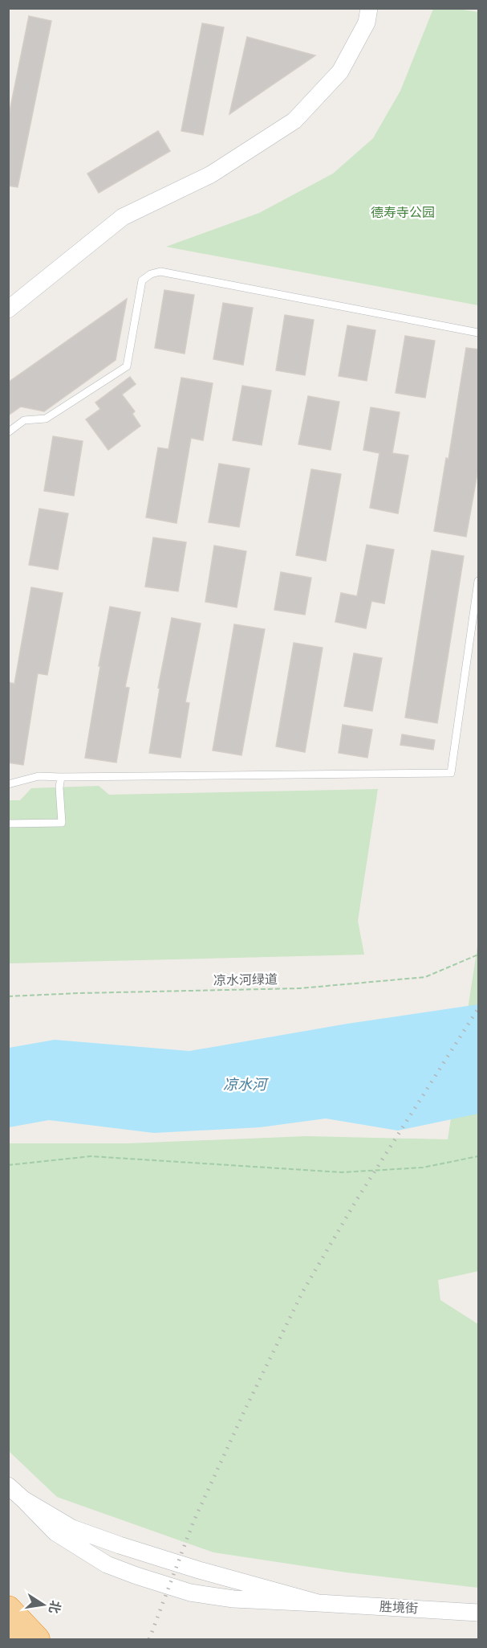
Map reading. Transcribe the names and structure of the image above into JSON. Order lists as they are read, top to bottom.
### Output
{
  "streets": {
    "street": ["胜境街"],
    "path": ["凉水河绿道"]
  },
  "water": ["凉水河"],
  "parks": ["德寿寺公园"],
  "north": "right"
}
